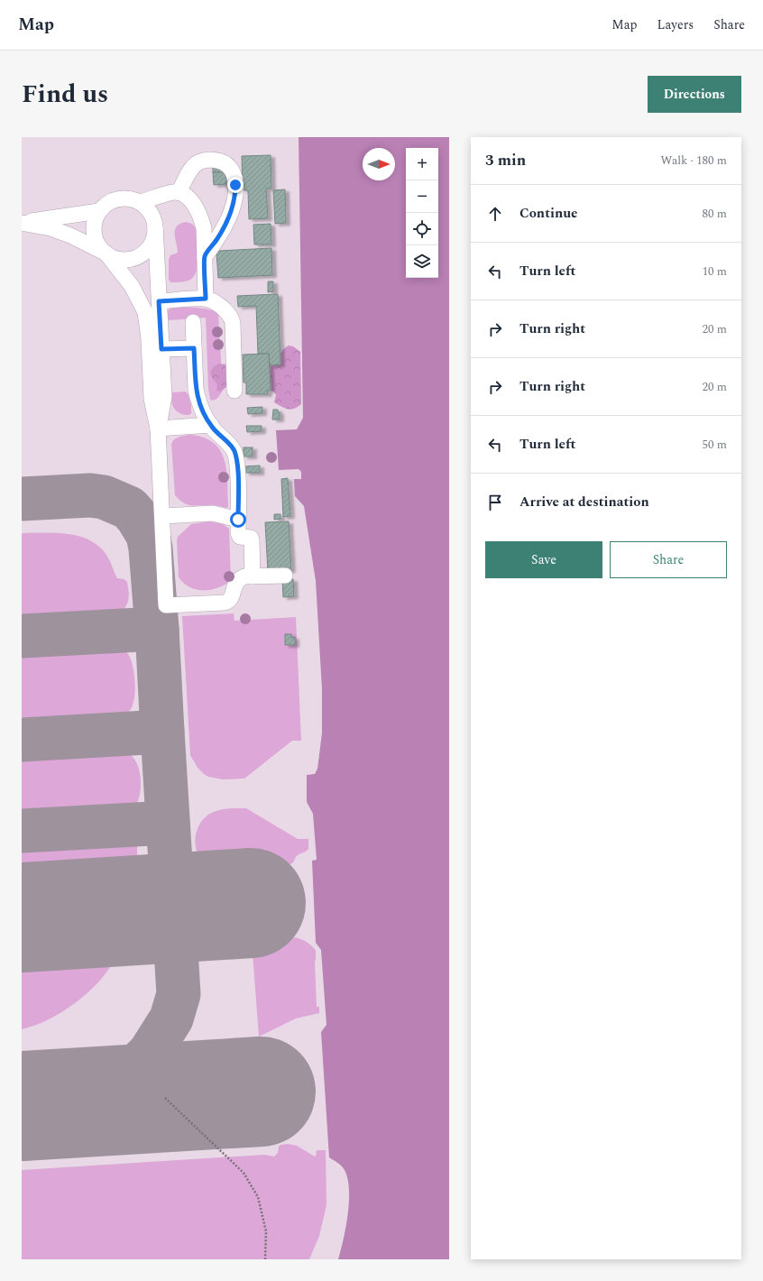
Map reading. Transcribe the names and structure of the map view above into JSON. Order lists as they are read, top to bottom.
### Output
{
  "north": "right",
  "page": {
    "header": "Map",
    "nav": ["Map", "Layers", "Share"],
    "title": "Find us",
    "buttons": [
      "Directions",
      ["Save", "Share"]
    ],
    "heading": ["3 min", "Walk · 180 m"],
    "map_buttons": ["+", "−"],
    "list": [
      ["Continue", "80 m"],
      ["Turn left", "10 m"],
      ["Turn right", "20 m"],
      ["Turn right", "20 m"],
      ["Turn left", "50 m"],
      "Arrive at destination"
    ]
  }
}
